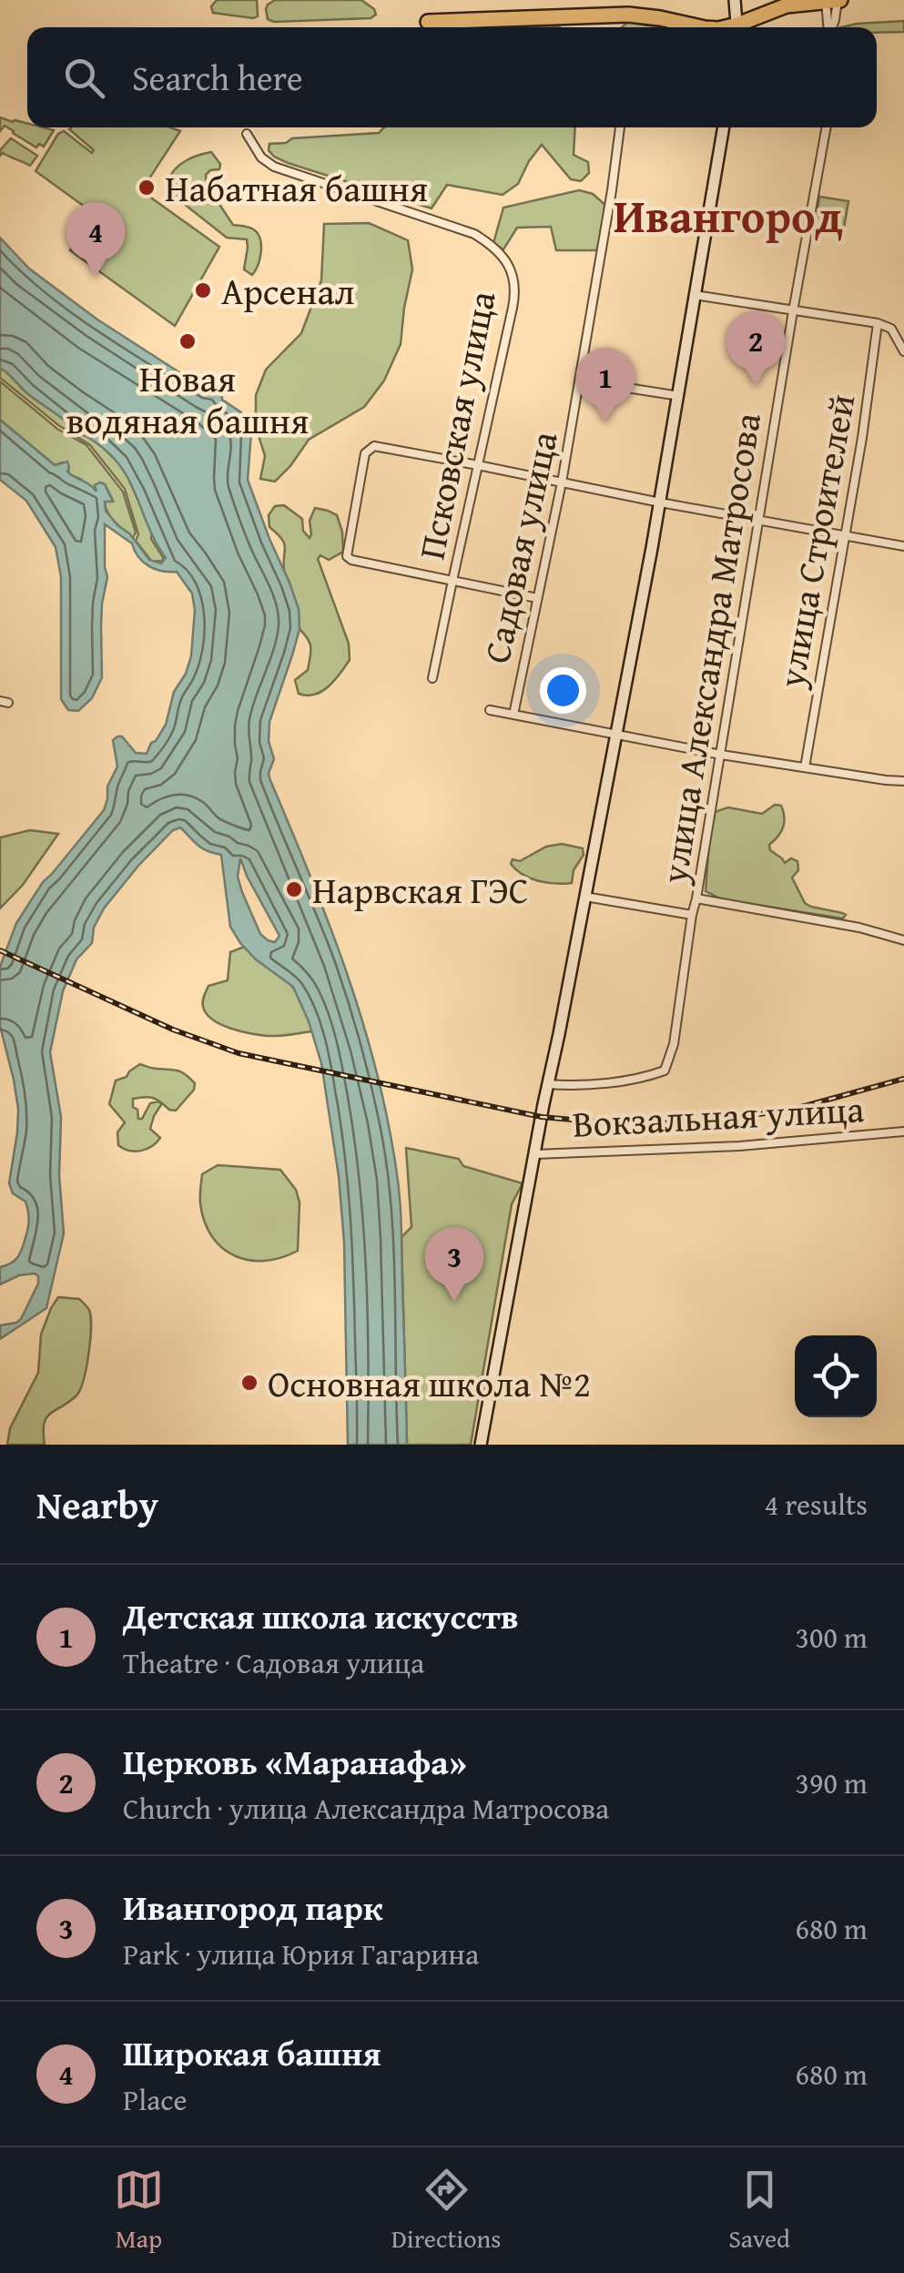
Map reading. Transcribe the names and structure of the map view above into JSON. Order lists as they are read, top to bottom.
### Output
{
  "streets": {
    "street": [
      "Псковская улица",
      "улица Строителей",
      "Садовая улица",
      "улица Александра Матросова",
      "Вокзальная улица"
    ]
  },
  "districts": ["Ивангород"],
  "places": [
    "Набатная башня",
    "Арсенал",
    "Новая водяная башня",
    "Нарвская ГЭС",
    "Основная школа №2"
  ],
  "page": {
    "search": "Search here",
    "pins": [
      "4",
      "2",
      "1",
      "3"
    ],
    "heading": ["Nearby", "4 results"],
    "list": [
      {
        "mark": "1",
        "name": "Детская школа искусств",
        "note": "Theatre · Садовая улица",
        "value": "300 m"
      },
      {
        "mark": "2",
        "name": "Церковь «Маранафа»",
        "note": "Church · улица Александра Матросова",
        "value": "390 m"
      },
      {
        "mark": "3",
        "name": "Ивангород парк",
        "note": "Park · улица Юрия Гагарина",
        "value": "680 m"
      },
      {
        "mark": "4",
        "name": "Широкая башня",
        "note": "Place",
        "value": "680 m"
      }
    ],
    "nav": ["Map", "Directions", "Saved"]
  }
}
